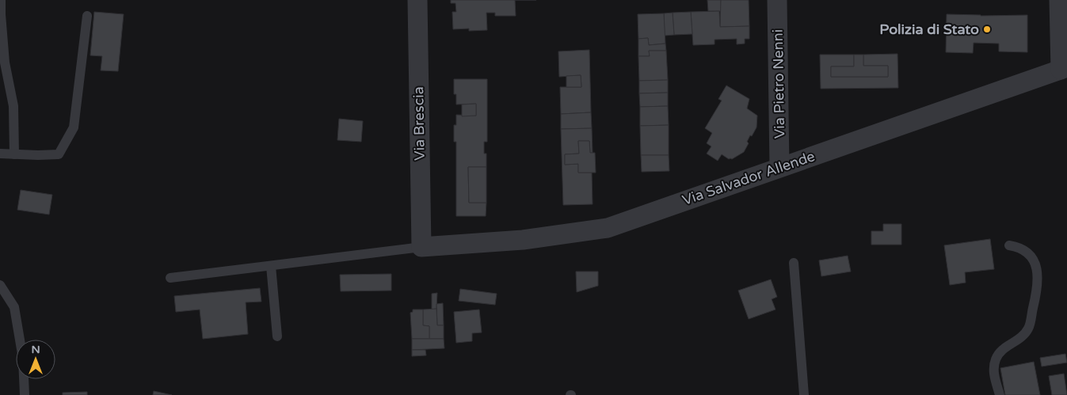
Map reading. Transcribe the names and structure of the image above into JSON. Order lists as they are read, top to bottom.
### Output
{
  "streets": {
    "street": ["Via Pietro Nenni", "Via Brescia", "Via Salvador Allende"]
  },
  "crossings": [
    ["Via Pietro Nenni", "Via Salvador Allende"],
    ["Via Brescia", "Via Salvador Allende"]
  ],
  "places": ["Polizia di Stato"],
  "north": "top"
}
